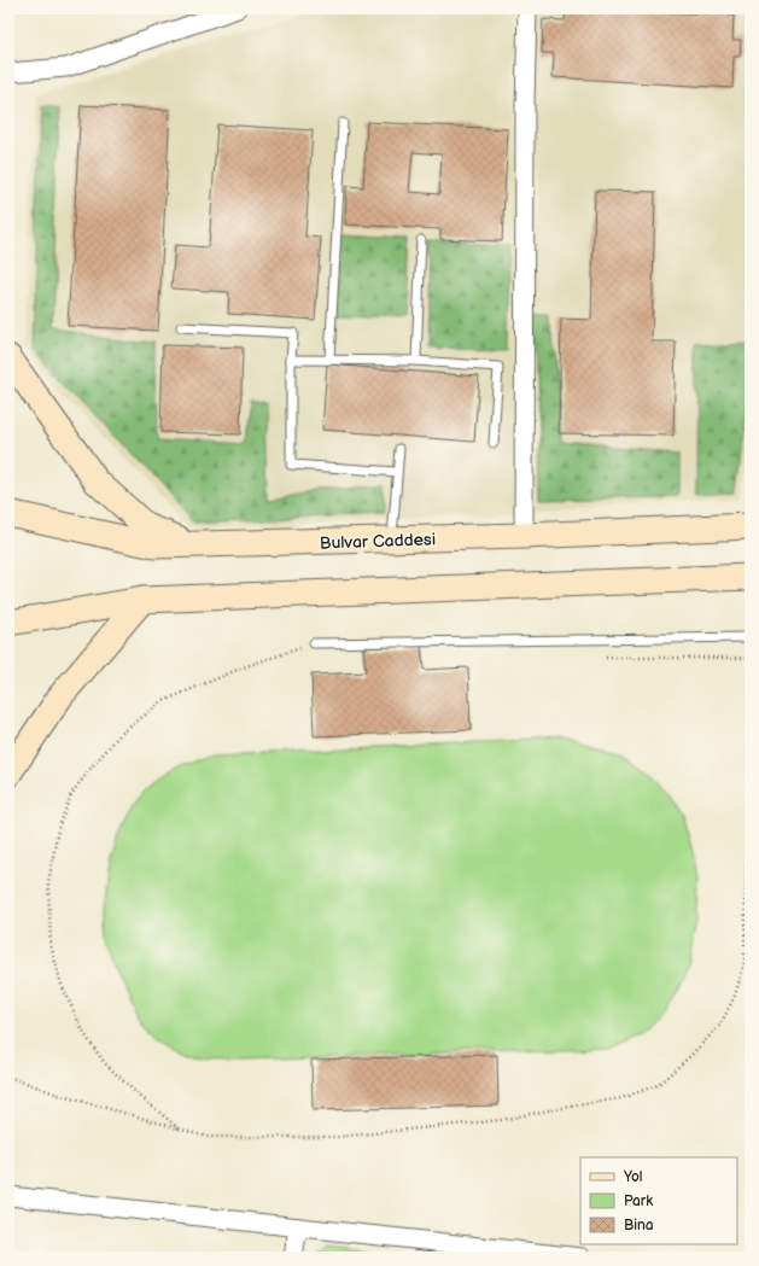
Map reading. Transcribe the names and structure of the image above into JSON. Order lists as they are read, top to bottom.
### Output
{
  "streets": {
    "main road": ["Bulvar Caddesi"]
  },
  "legend": ["Yol", "Park", "Bina"]
}
